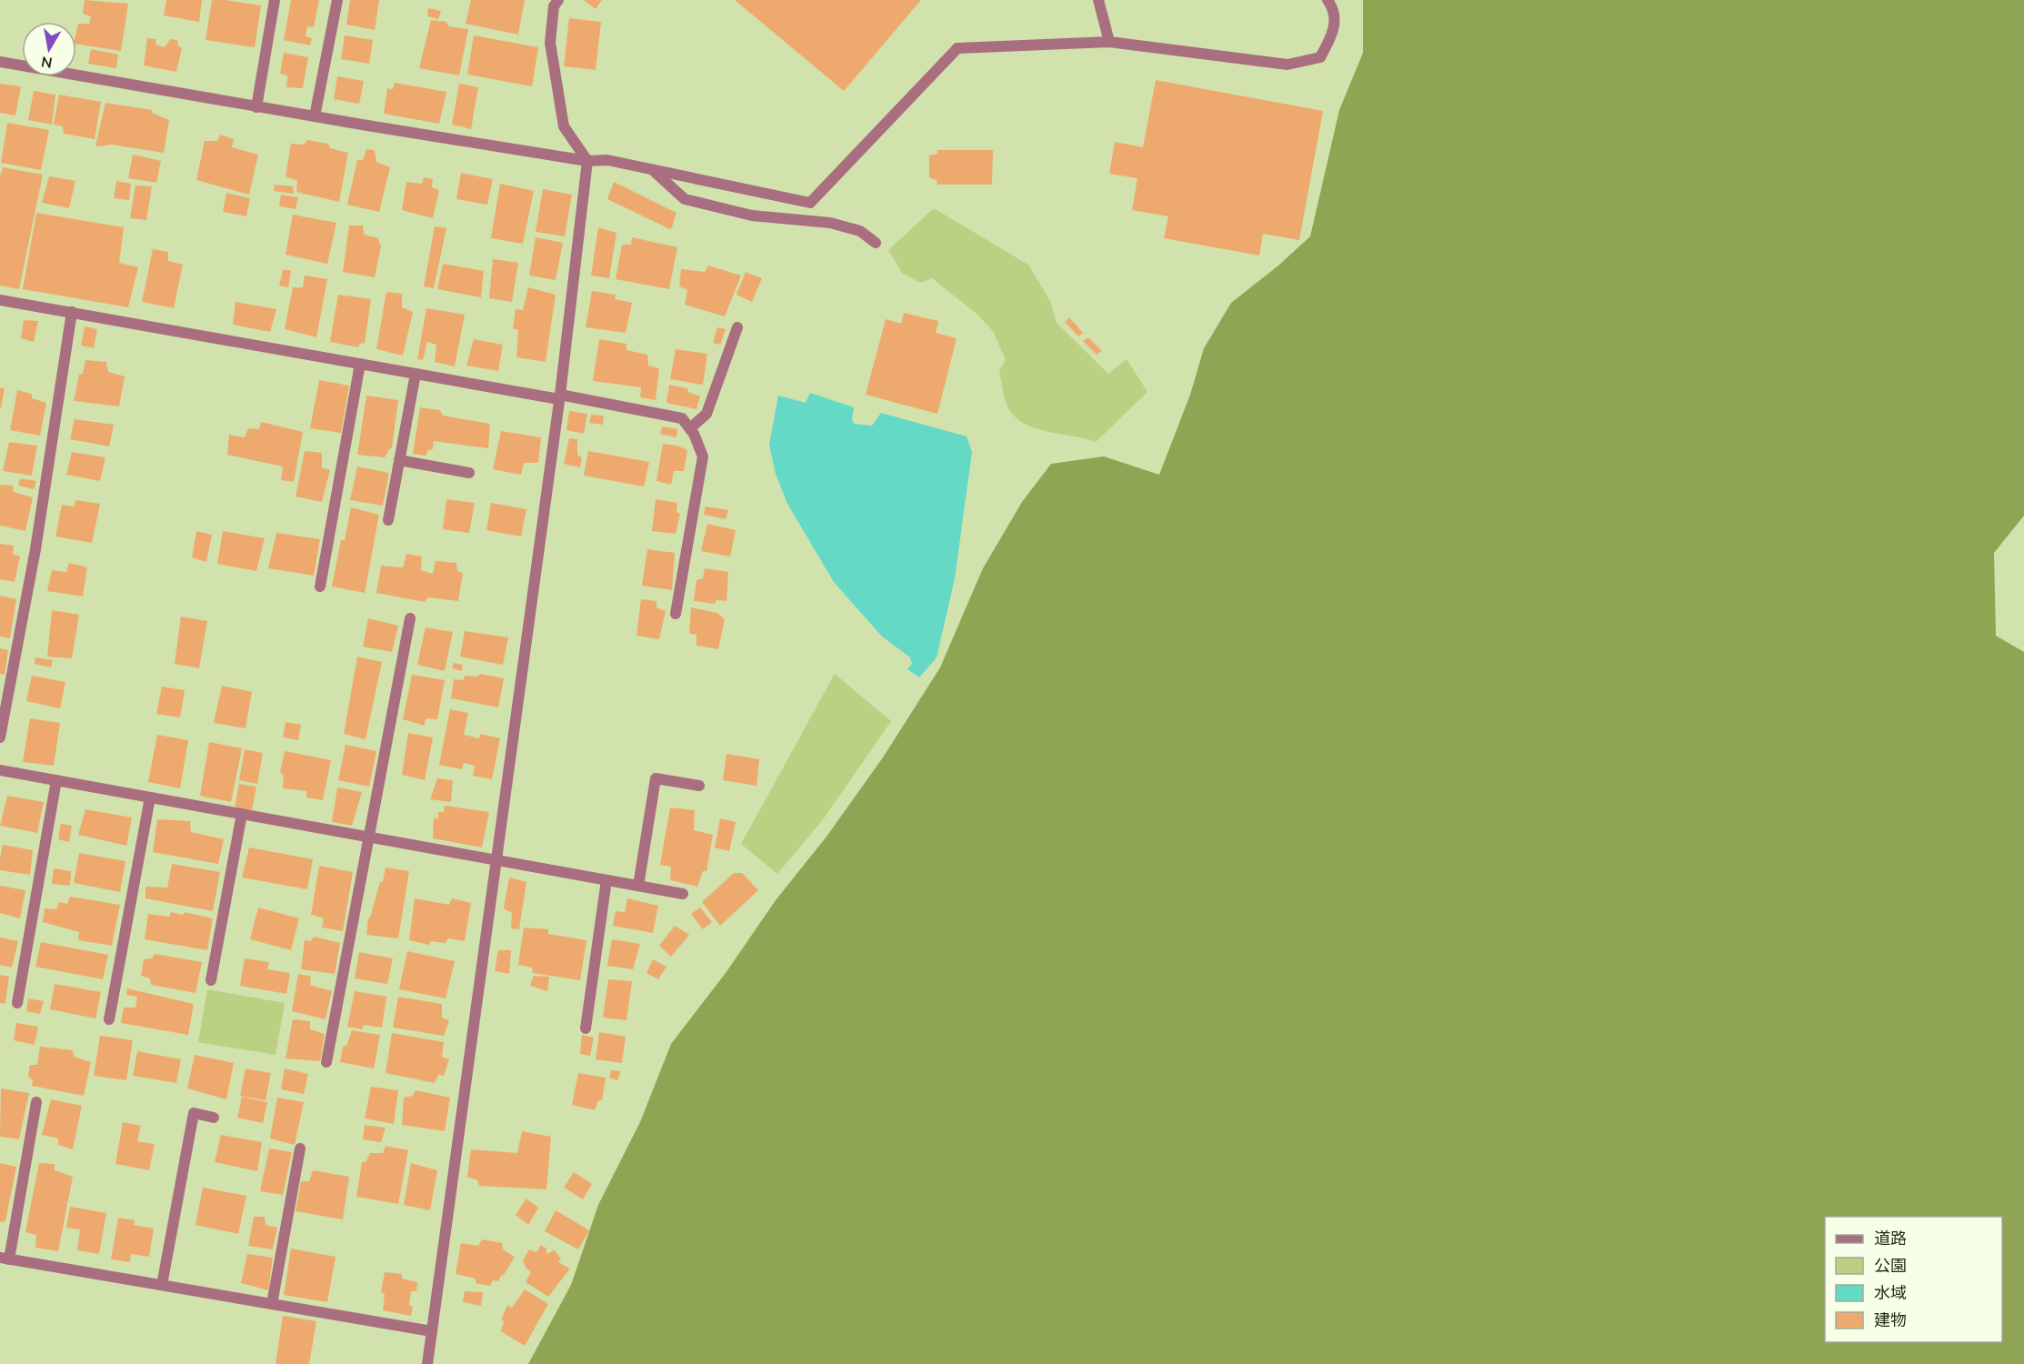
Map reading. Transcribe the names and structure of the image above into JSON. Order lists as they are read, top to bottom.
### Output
{
  "legend": [
    "道路",
    "公園",
    "水域",
    "建物"
  ],
  "north": "bottom"
}
